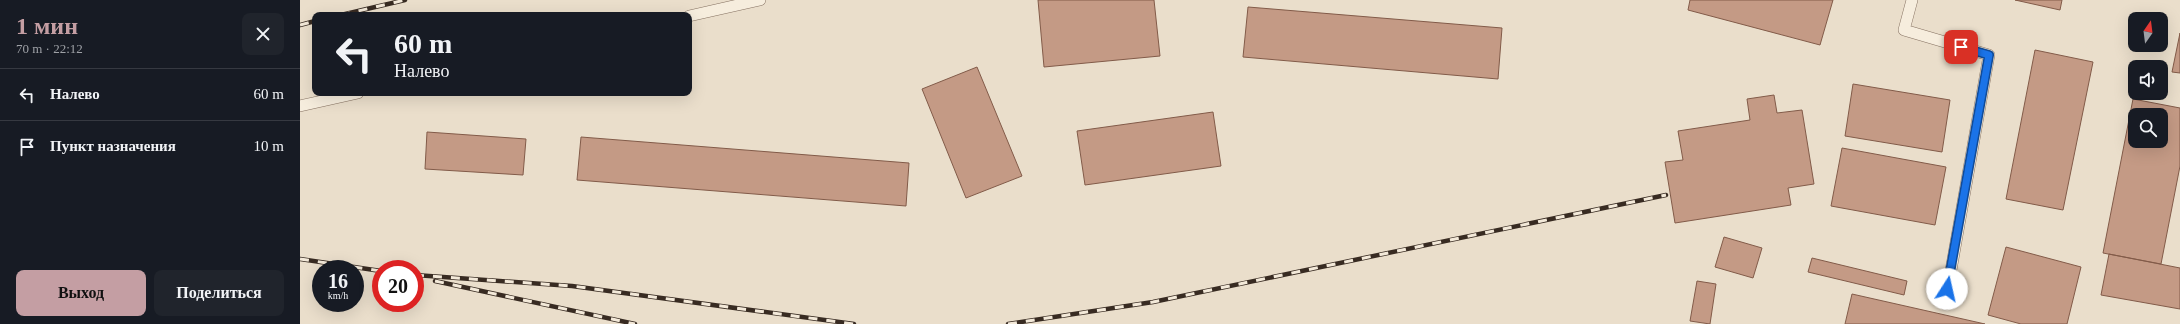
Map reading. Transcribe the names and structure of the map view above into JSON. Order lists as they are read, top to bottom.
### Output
{
  "north": "top",
  "page": {
    "heading": ["1 мин", "70 m · 22:12"],
    "turn": ["60 m", "Налево"],
    "list": [
      {
        "name": "Налево",
        "value": "60 m"
      },
      {
        "name": "Пункт назначения",
        "value": "10 m"
      }
    ],
    "speed": "16 km/h",
    "limit": "20",
    "buttons": ["Выход", "Поделиться"]
  }
}
